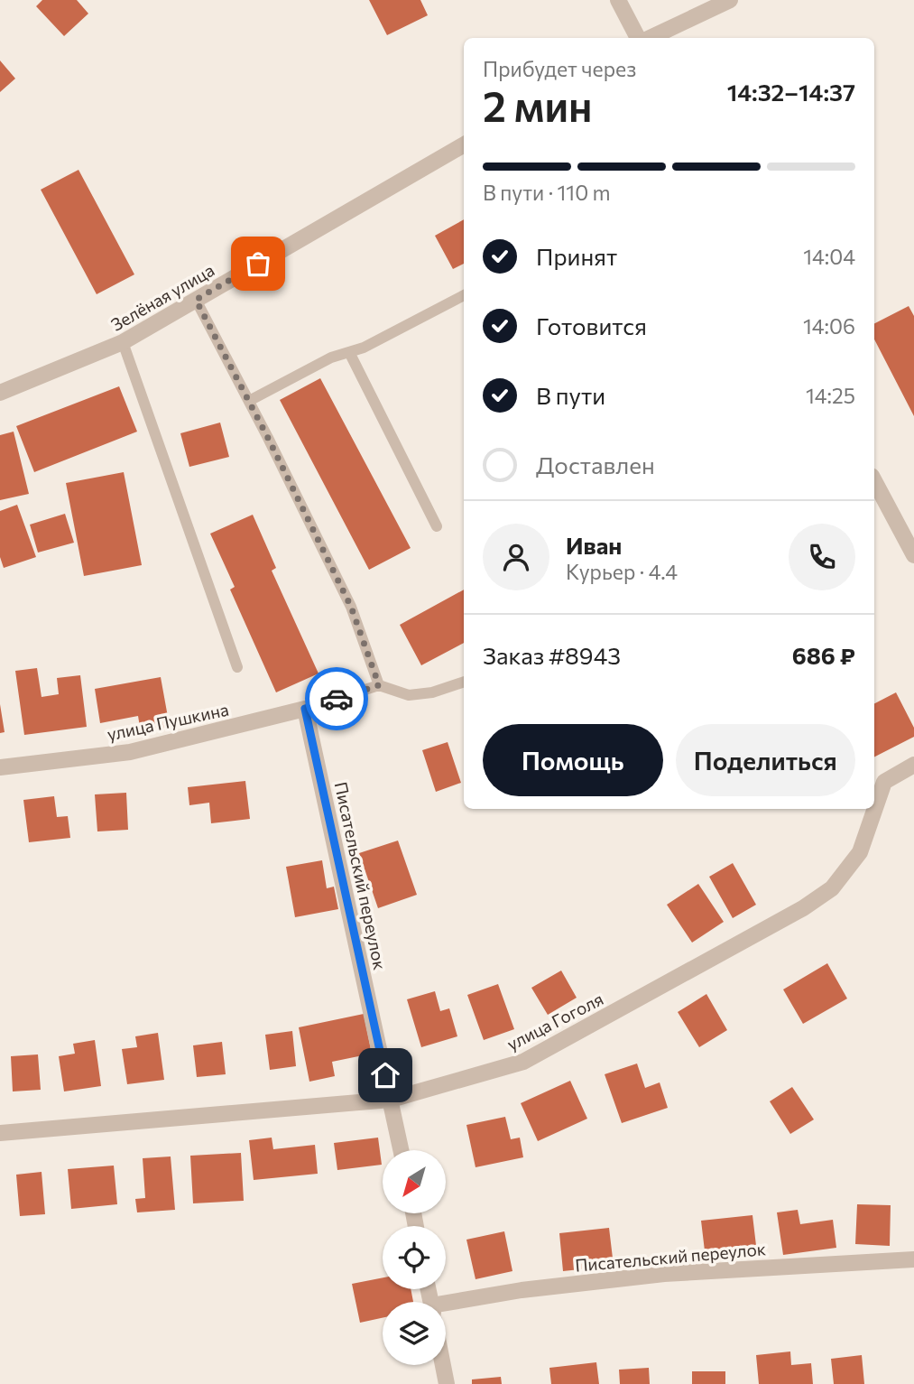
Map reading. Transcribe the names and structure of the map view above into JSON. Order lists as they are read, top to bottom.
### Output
{
  "streets": {
    "street": [
      "Зелёная улица",
      "улица Пушкина",
      "Писательский переулок",
      "улица Гоголя"
    ]
  },
  "crossings": [
    ["улица Пушкина", "Писательский переулок"],
    ["Писательский переулок", "улица Гоголя"]
  ],
  "north": "bottom left",
  "page": {
    "heading": ["2 мин", "Прибудет через", "14:32–14:37"],
    "panel": [
      "Иван",
      "Курьер · 4.4",
      "Заказ #8943",
      "686 ₽"
    ],
    "bar": "В пути · 110 m",
    "list": [
      ["Принят", "14:04"],
      ["Готовится", "14:06"],
      ["В пути", "14:25"],
      "Доставлен"
    ],
    "buttons": ["Помощь", "Поделиться"]
  }
}
